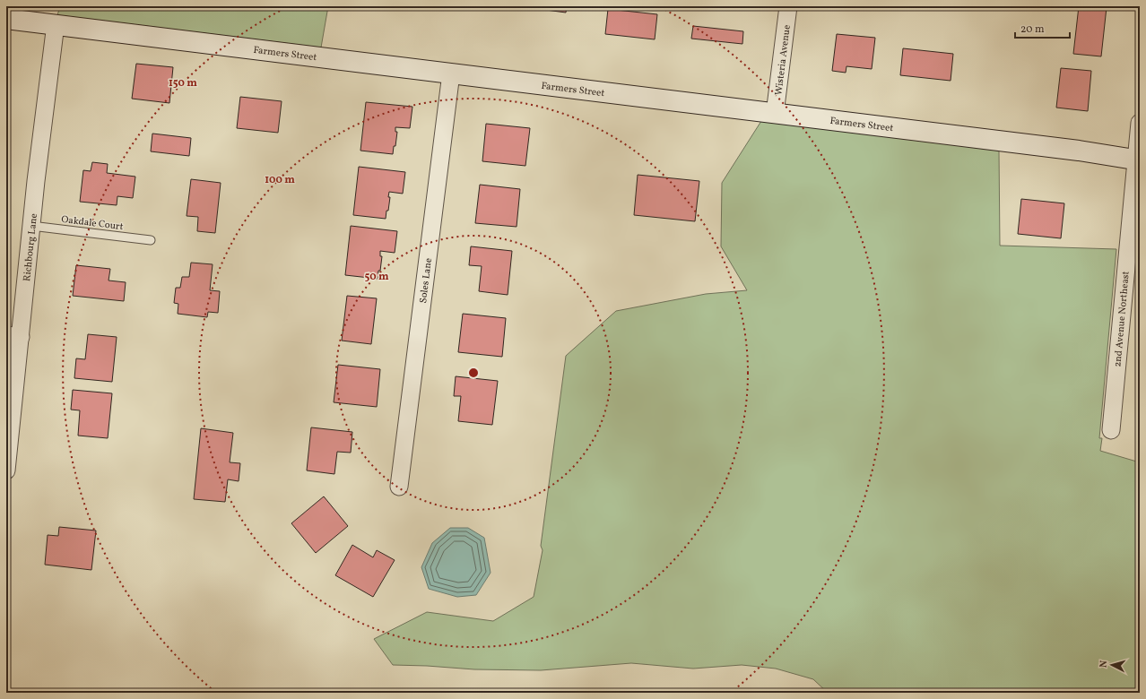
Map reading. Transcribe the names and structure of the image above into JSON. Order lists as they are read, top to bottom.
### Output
{
  "streets": {
    "street": [
      "Farmers Street",
      "Wisteria Avenue",
      "Richbourg Lane",
      "Soles Lane",
      "2nd Avenue Northeast"
    ],
    "lane": ["Oakdale Court"]
  },
  "crossings": [
    ["Farmers Street", "Wisteria Avenue"],
    ["Farmers Street", "Richbourg Lane"],
    ["Farmers Street", "Soles Lane"],
    ["Farmers Street", "2nd Avenue Northeast"],
    ["Oakdale Court", "Richbourg Lane"]
  ],
  "scale_bar": "20 m",
  "north": "left",
  "rings": ["150 m", "100 m", "50 m"]
}
